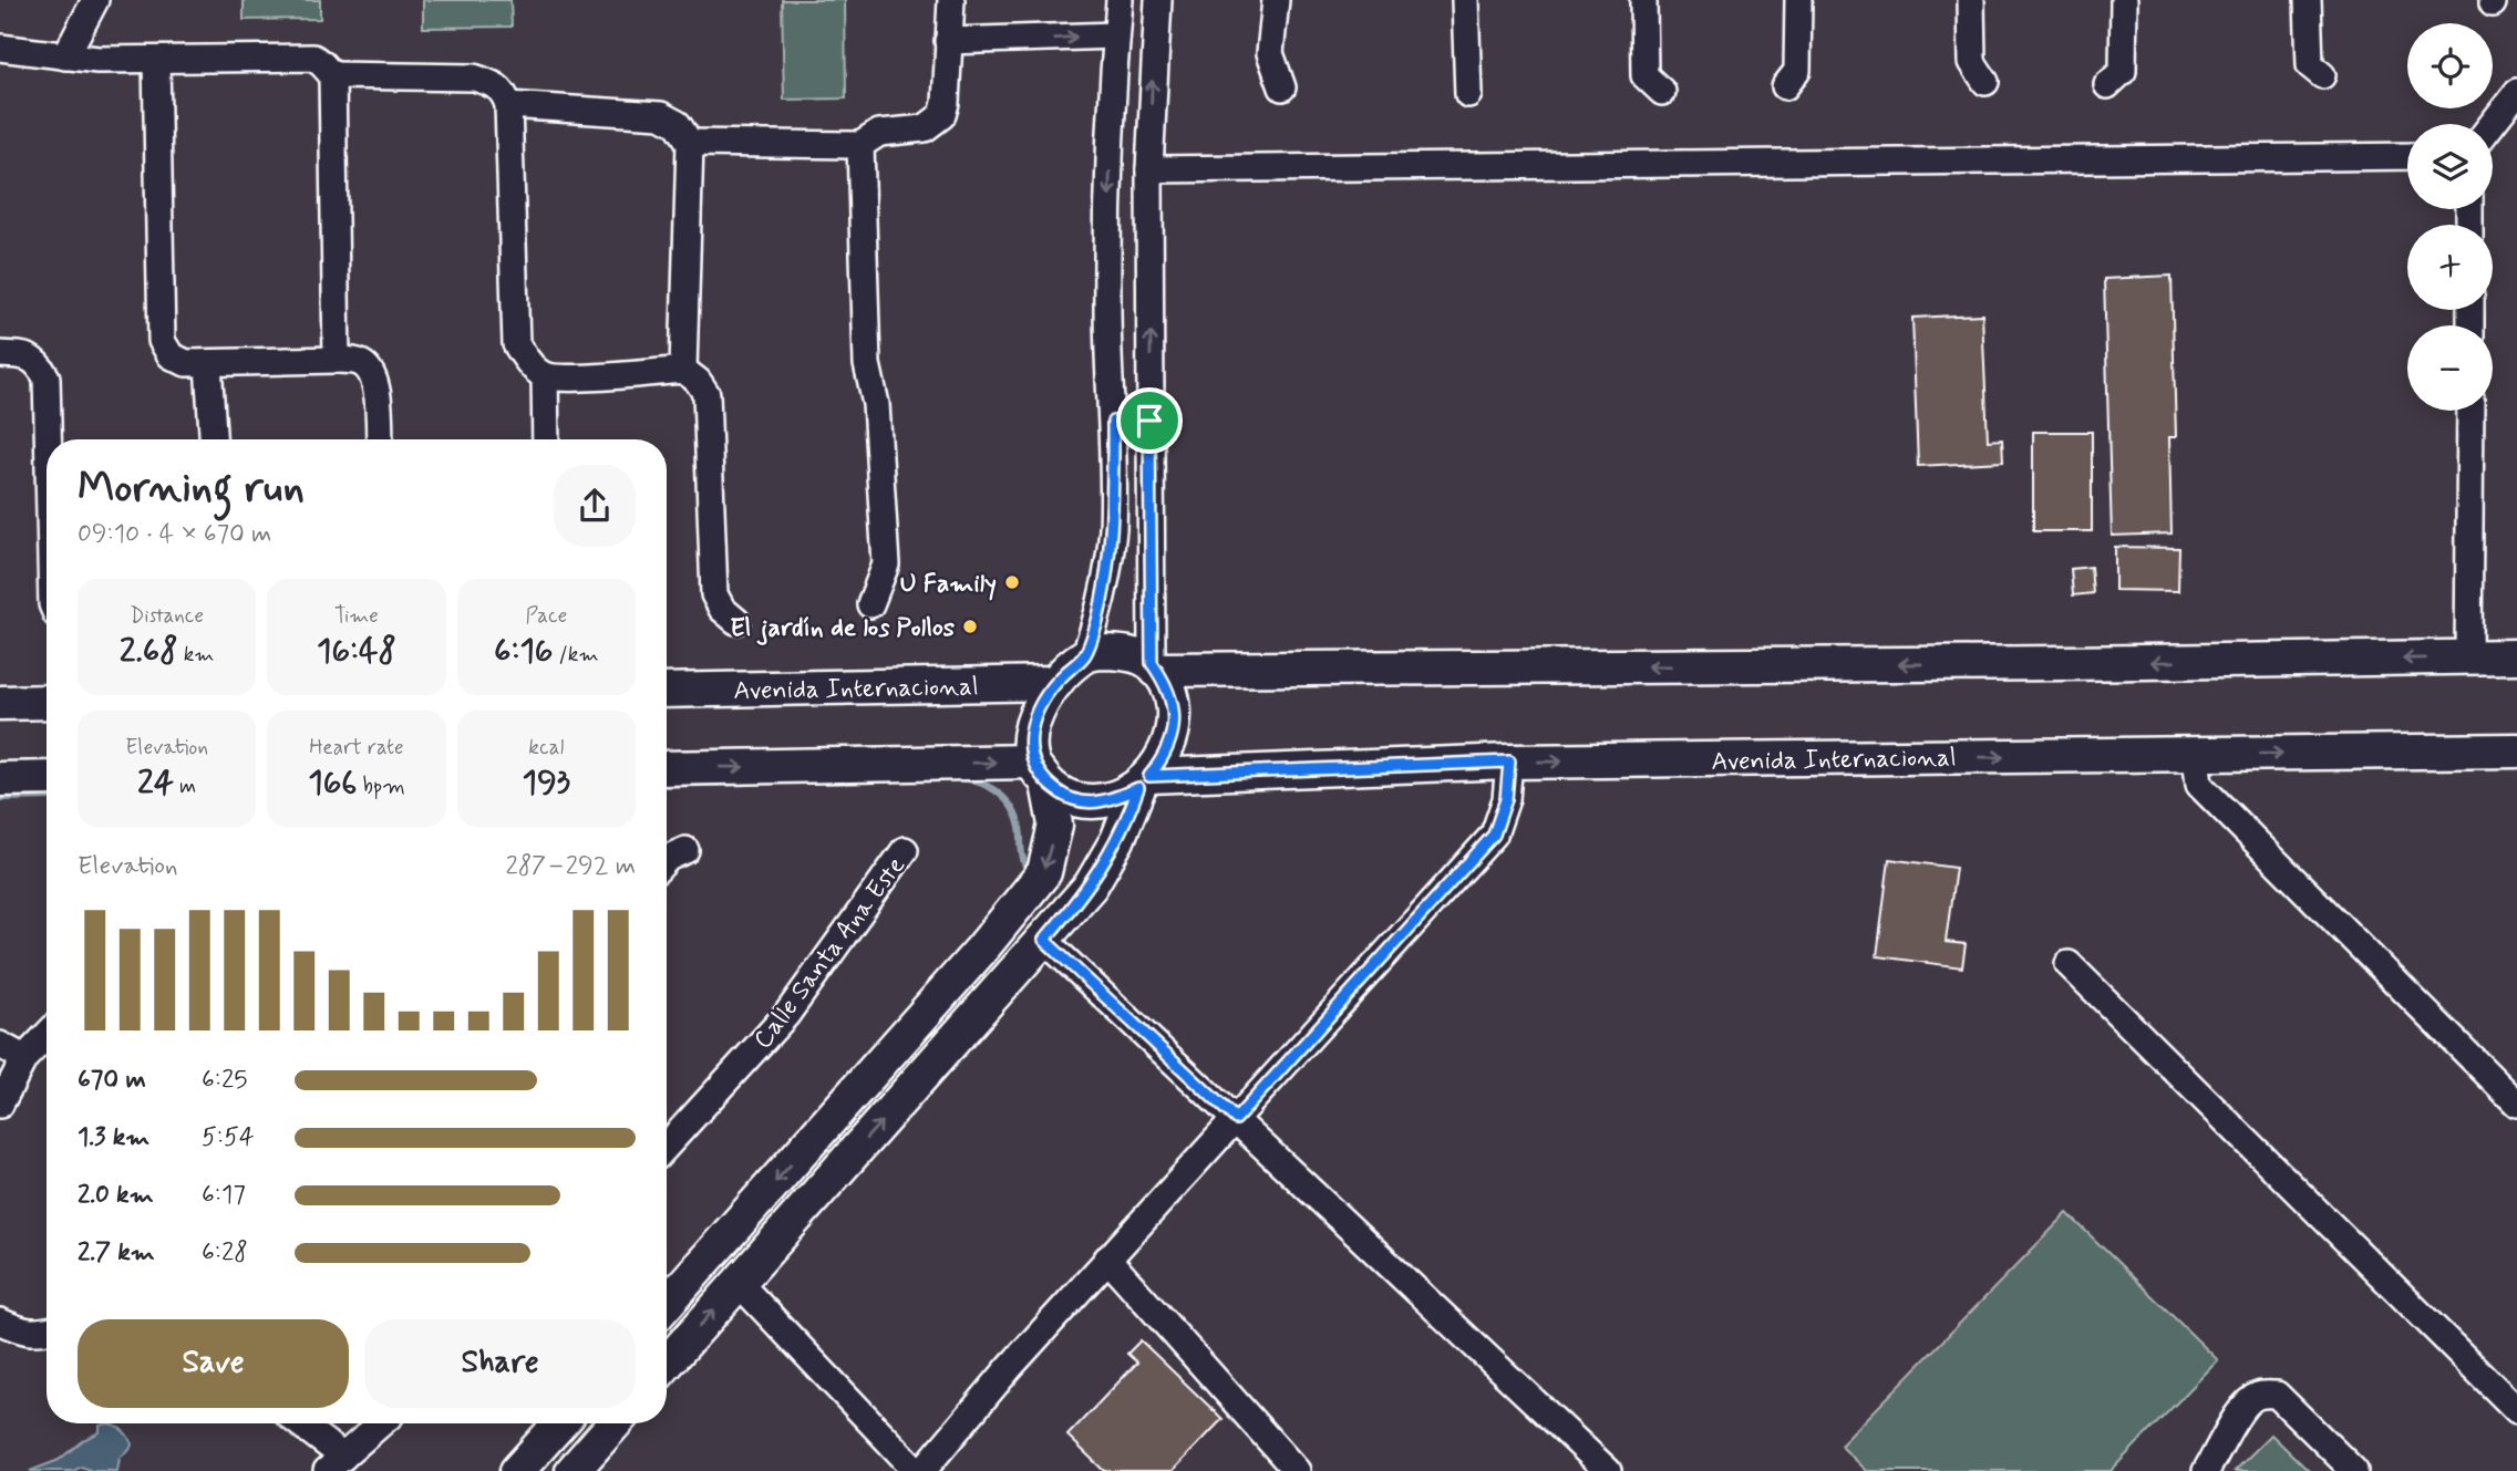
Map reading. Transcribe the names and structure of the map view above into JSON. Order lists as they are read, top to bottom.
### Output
{
  "streets": {
    "main road": ["Avenida Internacional"],
    "street": ["Calle Santa Ana Este"]
  },
  "places": ["U Family", "El jardín de los Pollos"],
  "page": {
    "map_buttons": ["+", "−"],
    "heading": ["Morning run", "09:10 · 4 × 670 m"],
    "stats": [
      ["Distance", "2.68 km"],
      ["Time", "16:48"],
      ["Pace", "6:16 /km"],
      ["Elevation", "24 m"],
      ["Heart rate", "166 bpm"],
      ["kcal", "193"]
    ],
    "chart": ["Elevation", "287–292 m"],
    "list": [
      {
        "name": "670 m",
        "note": "6:25"
      },
      {
        "name": "1.3 km",
        "note": "5:54"
      },
      {
        "name": "2.0 km",
        "note": "6:17"
      },
      {
        "name": "2.7 km",
        "note": "6:28"
      }
    ],
    "buttons": ["Save", "Share"]
  }
}
